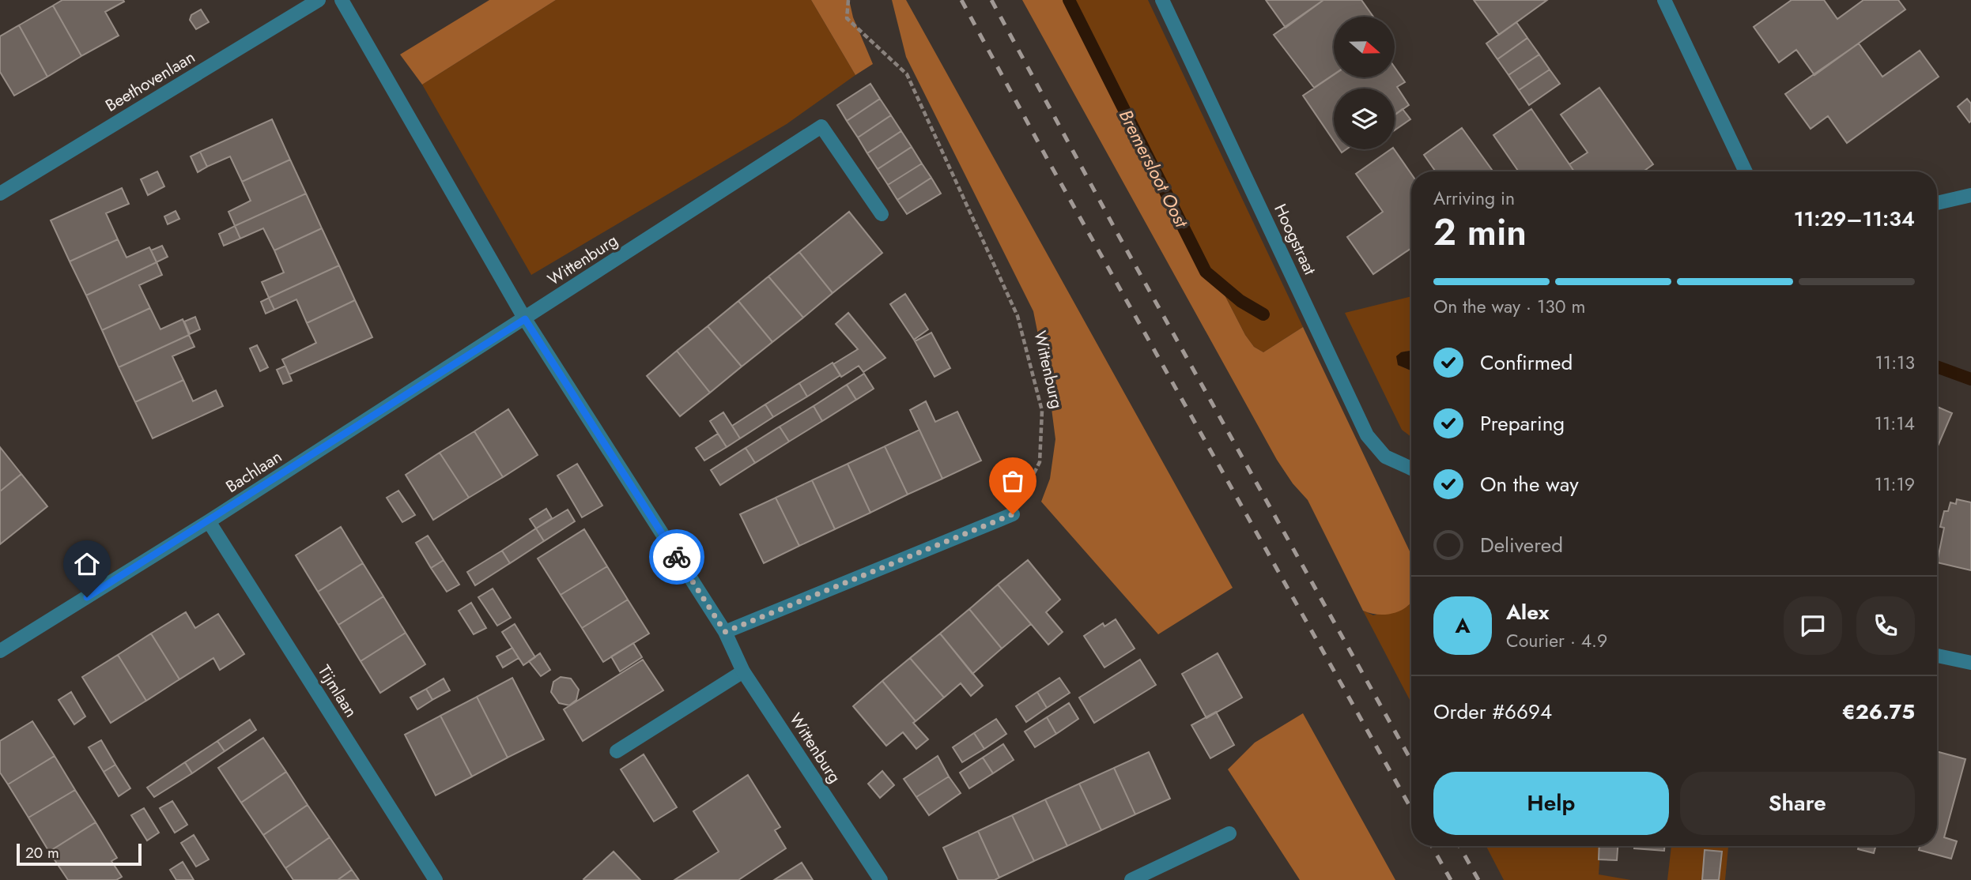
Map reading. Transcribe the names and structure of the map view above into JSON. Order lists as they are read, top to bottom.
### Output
{
  "streets": {
    "street": [
      "Beethovenlaan",
      "Hoogstraat",
      "Wittenburg",
      "Bachlaan",
      "Tijmlaan"
    ]
  },
  "crossings": [
    ["Wittenburg", "Bachlaan"],
    ["Bachlaan", "Tijmlaan"]
  ],
  "water": ["Bremersloot Oost"],
  "scale_bar": "20 m",
  "north": "right",
  "page": {
    "heading": ["2 min", "Arriving in", "11:29–11:34"],
    "panel": [
      "Alex",
      "Courier · 4.9",
      "Order #6694",
      "€26.75"
    ],
    "bar": "On the way · 130 m",
    "list": [
      ["Confirmed", "11:13"],
      ["Preparing", "11:14"],
      ["On the way", "11:19"],
      "Delivered"
    ],
    "round": "A",
    "buttons": ["Help", "Share"],
    "scale": "20 m"
  }
}
